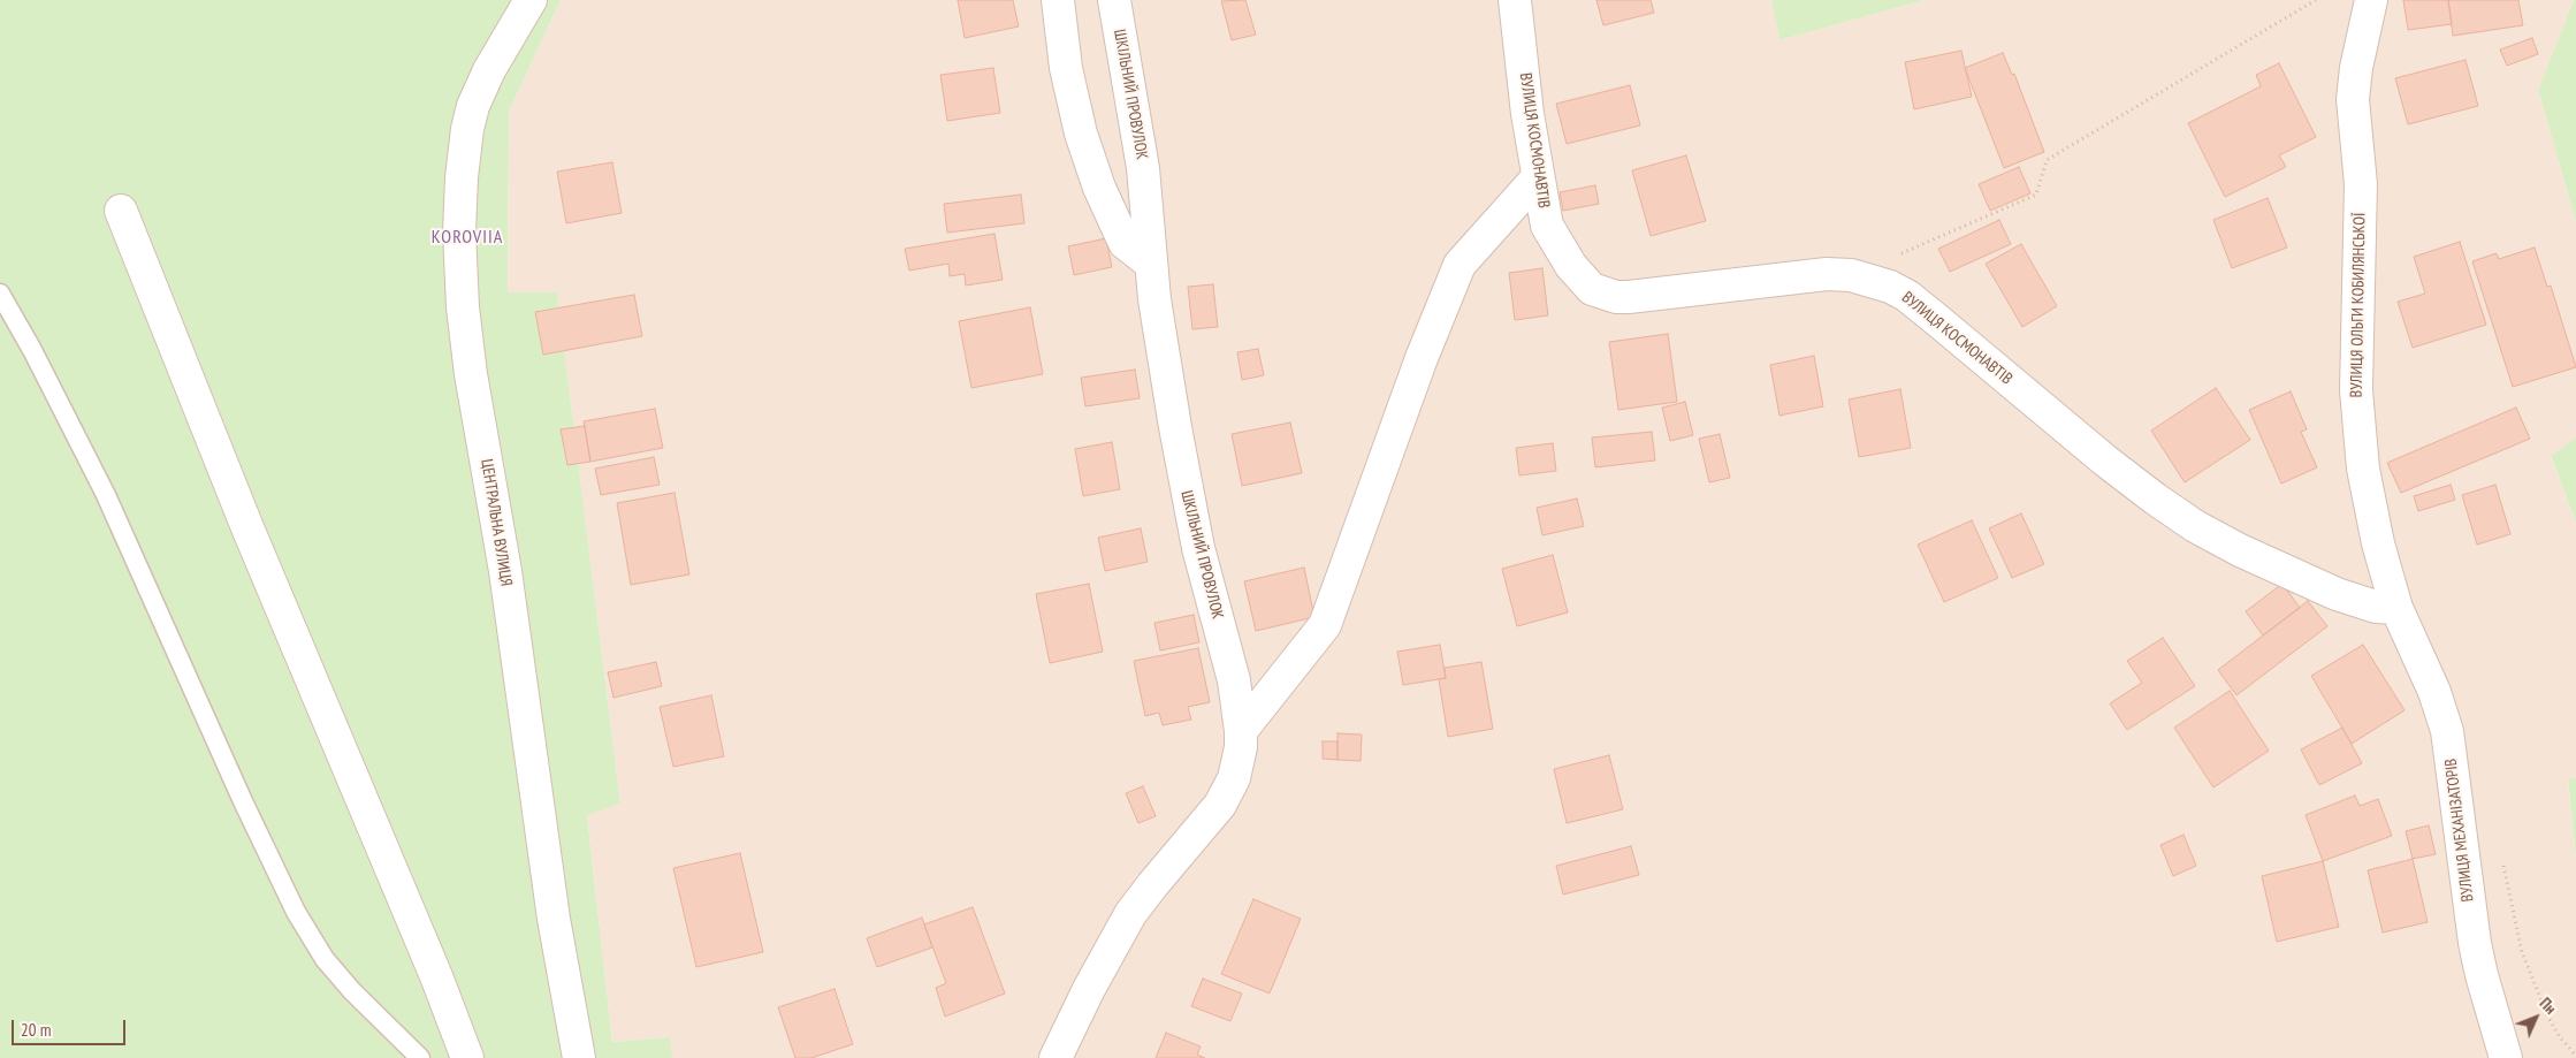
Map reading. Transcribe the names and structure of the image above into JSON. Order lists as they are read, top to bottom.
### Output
{
  "streets": {
    "street": [
      "ШКІЛЬНИЙ ПРОВУЛОК",
      "ВУЛИЦЯ КОСМОНАВТІВ",
      "ВУЛИЦЯ ОЛЬГИ КОБИЛЯНСЬКОЇ",
      "ЦЕНТРАЛЬНА ВУЛИЦЯ",
      "ВУЛИЦЯ МЕХАНІЗАТОРІВ"
    ]
  },
  "crossings": [
    ["ВУЛИЦЯ КОСМОНАВТІВ", "ВУЛИЦЯ ОЛЬГИ КОБИЛЯНСЬКОЇ"],
    ["ВУЛИЦЯ КОСМОНАВТІВ", "ВУЛИЦЯ МЕХАНІЗАТОРІВ"],
    ["ВУЛИЦЯ ОЛЬГИ КОБИЛЯНСЬКОЇ", "ВУЛИЦЯ МЕХАНІЗАТОРІВ"]
  ],
  "districts": ["KOROVIIA"],
  "scale_bar": "20 m",
  "north": "top right"
}
